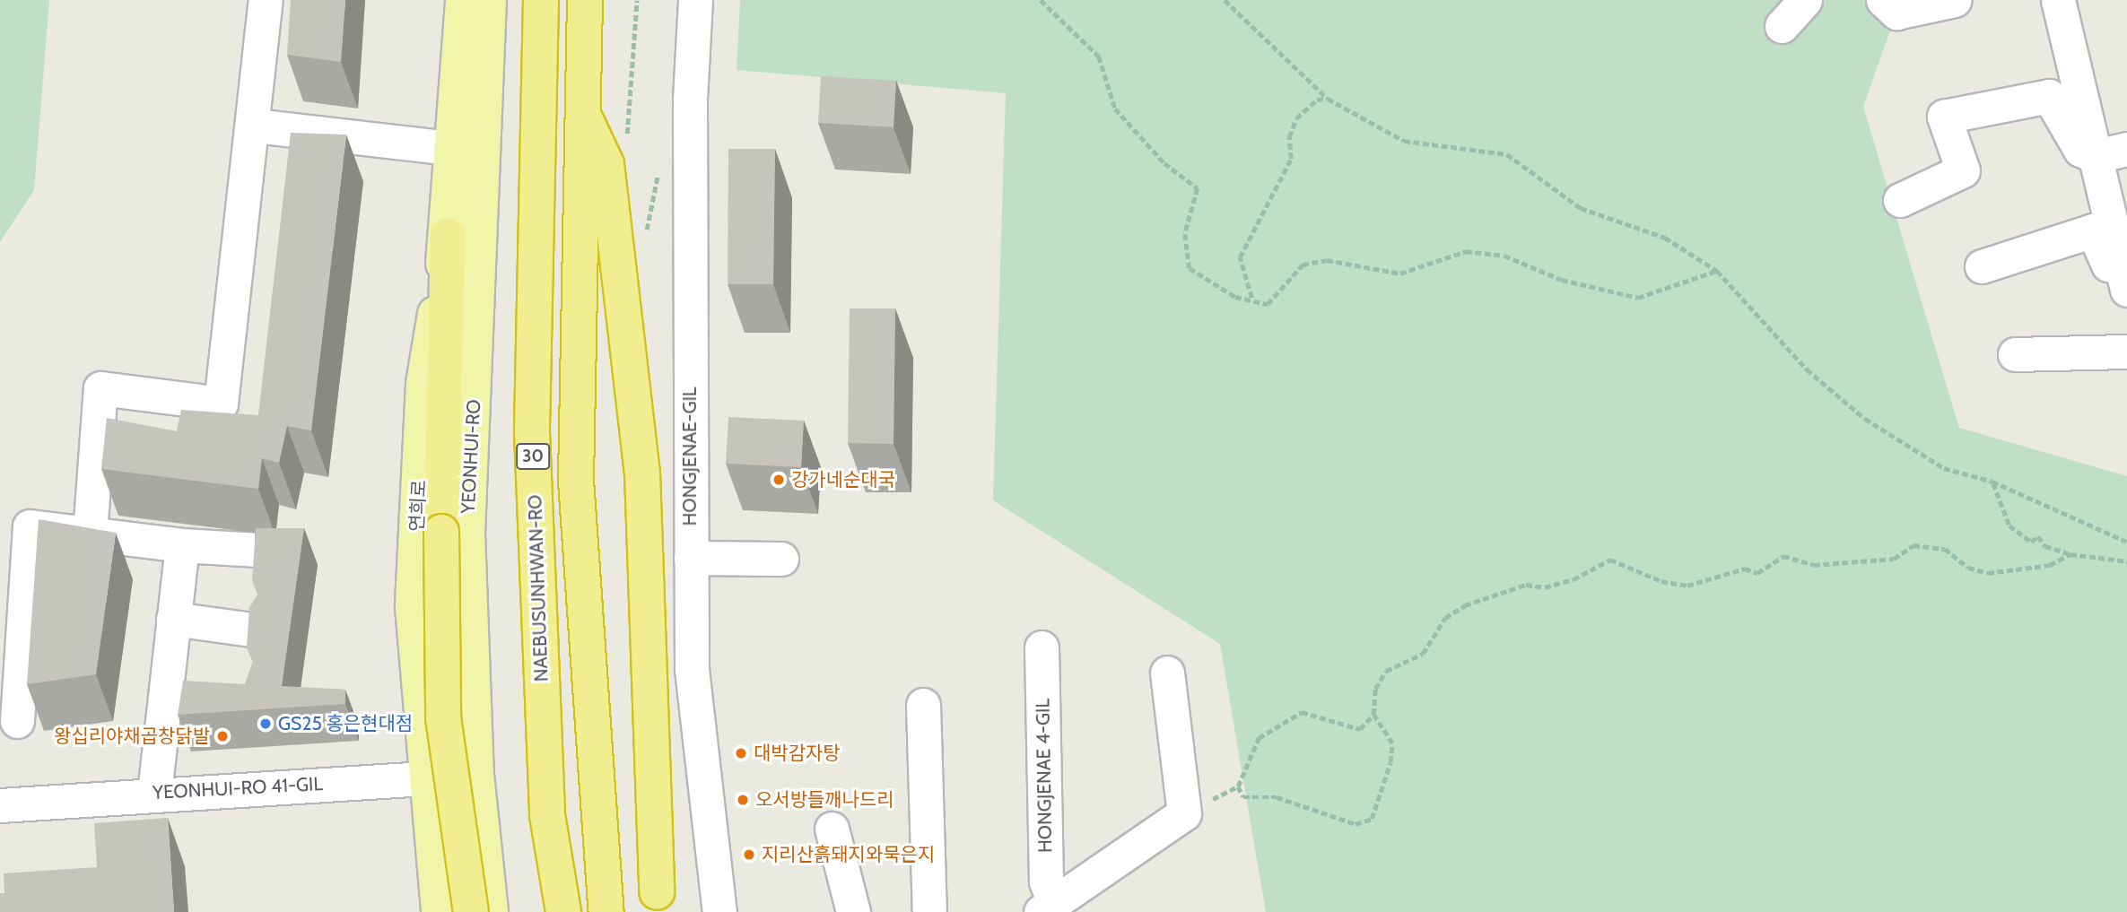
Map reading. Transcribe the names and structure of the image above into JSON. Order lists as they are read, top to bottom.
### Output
{
  "streets": {
    "highway": ["30", "NAEBUSUNHWAN-RO"],
    "main road": ["YEONHUI-RO", "연희로"],
    "street": ["HONGJENAE-GIL", "HONGJENAE 4-GIL", "YEONHUI-RO 41-GIL"]
  },
  "crossings": [
    ["YEONHUI-RO", "연희로"],
    ["YEONHUI-RO", "YEONHUI-RO 41-GIL"],
    ["연희로", "YEONHUI-RO 41-GIL"]
  ],
  "places": [
    "강가네순대국",
    "GS25 홍은현대점",
    "왕십리야채곱창닭발",
    "대박감자탕",
    "오서방들깨나드리",
    "지리산흙돼지와묵은지"
  ]
}
